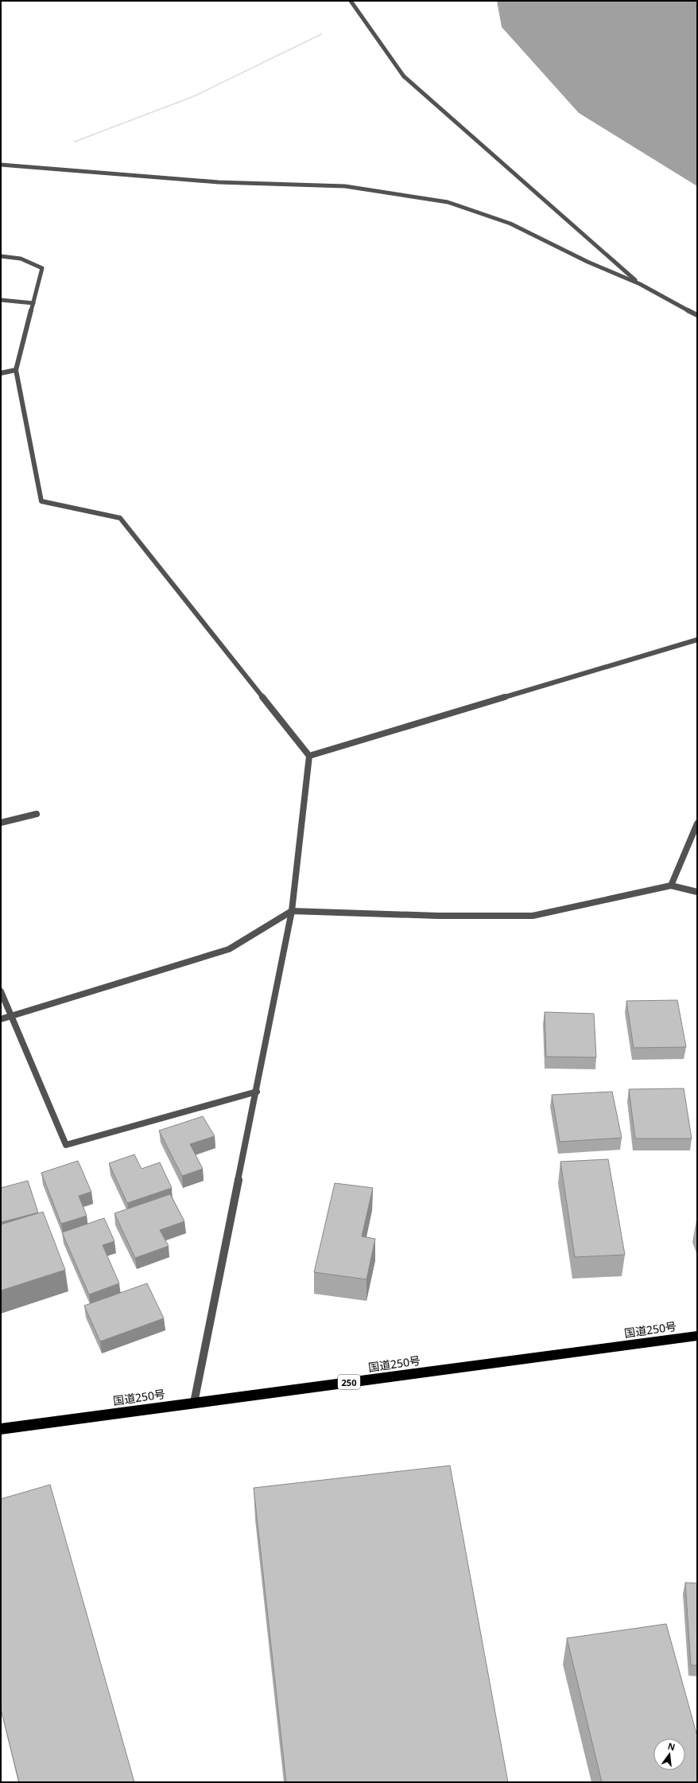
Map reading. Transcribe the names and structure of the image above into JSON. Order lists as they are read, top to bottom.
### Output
{
  "streets": {
    "highway": ["国道250号", "250"]
  },
  "north": "top"
}
